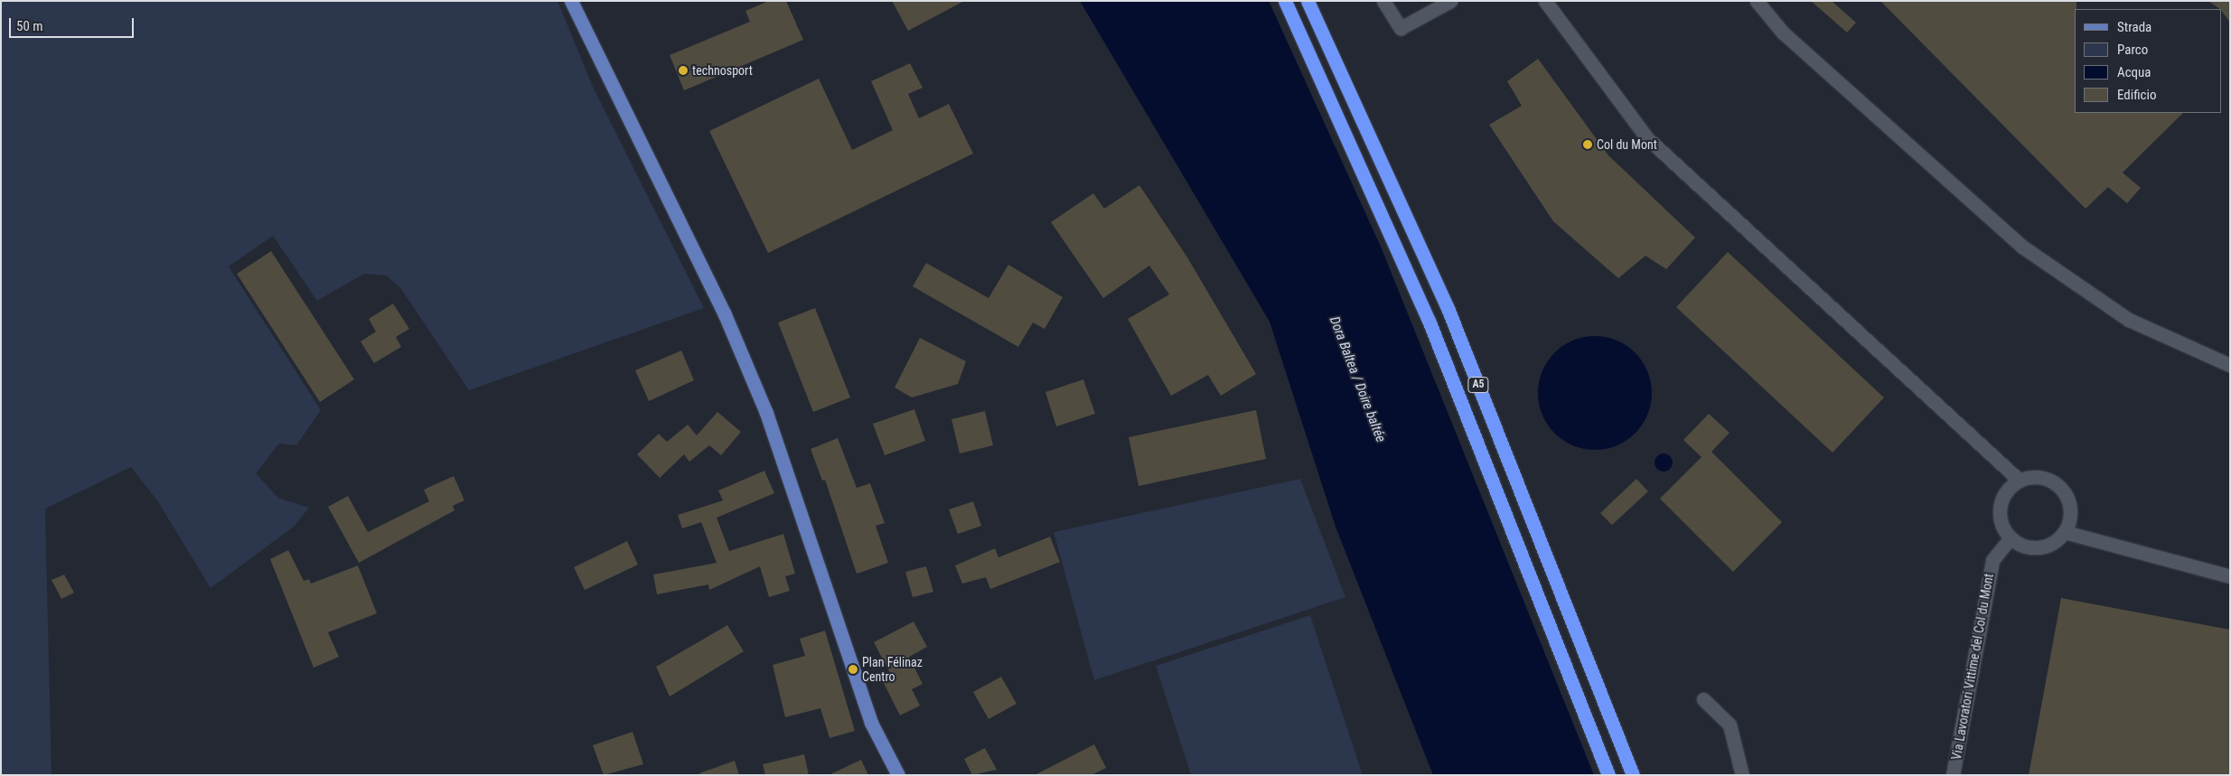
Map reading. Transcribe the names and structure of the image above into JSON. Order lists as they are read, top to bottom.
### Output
{
  "streets": {
    "highway": ["A5"],
    "street": ["Via Lavoratori Vittime del Col du Mont"]
  },
  "water": ["Dora Baltea / Doire baltée"],
  "places": ["technosport", "Col du Mont", "Plan Félinaz Centro"],
  "legend": [
    "Strada",
    "Parco",
    "Acqua",
    "Edificio"
  ],
  "scale_bar": "50 m"
}
